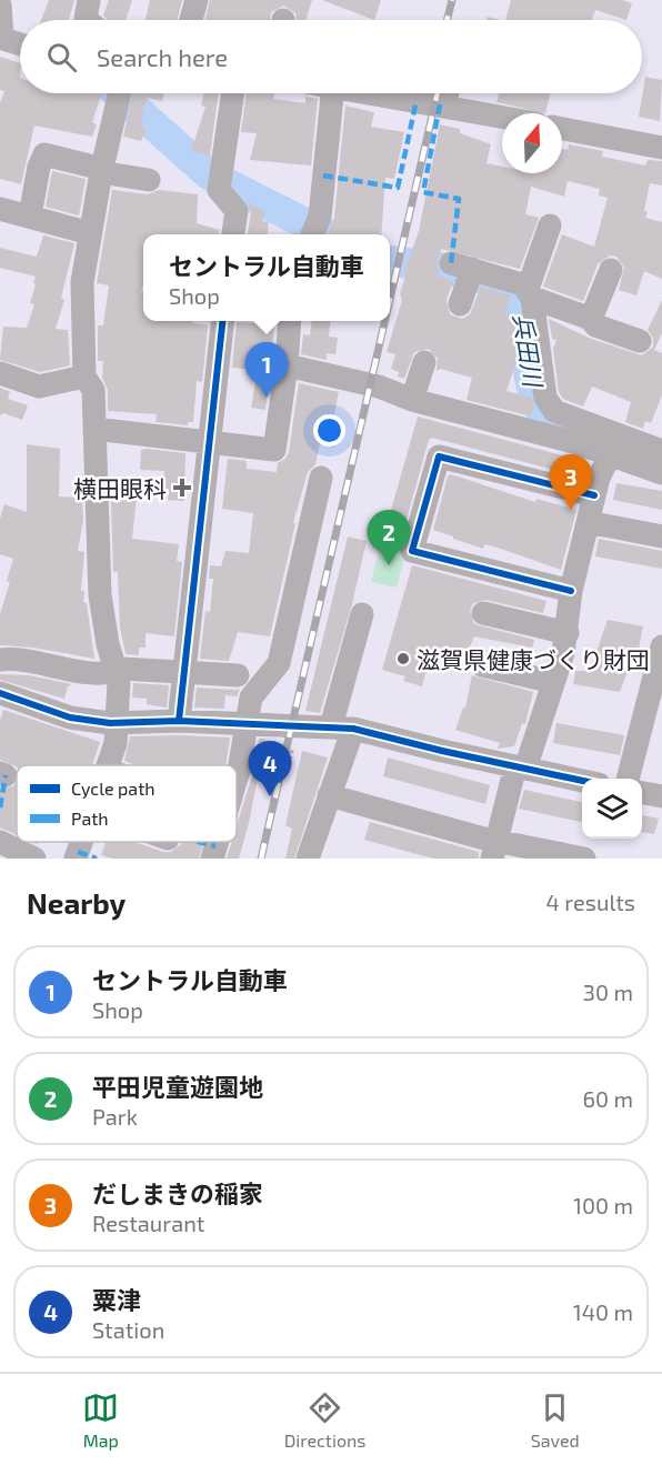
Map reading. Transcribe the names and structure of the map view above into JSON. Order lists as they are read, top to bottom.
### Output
{
  "water": ["兵田川"],
  "places": {
    "health": ["横田眼科"],
    "other": ["滋賀県健康づくり財団"]
  },
  "legend": ["Cycle path", "Path"],
  "north": "top",
  "page": {
    "search": "Search here",
    "popup": ["セントラル自動車", "Shop"],
    "pins": [
      "1",
      "3",
      "2",
      "4"
    ],
    "heading": ["Nearby", "4 results"],
    "list": [
      {
        "mark": "1",
        "name": "セントラル自動車",
        "note": "Shop",
        "value": "30 m"
      },
      {
        "mark": "2",
        "name": "平田児童遊園地",
        "note": "Park",
        "value": "60 m"
      },
      {
        "mark": "3",
        "name": "だしまきの稲家",
        "note": "Restaurant",
        "value": "100 m"
      },
      {
        "mark": "4",
        "name": "粟津",
        "note": "Station",
        "value": "140 m"
      }
    ],
    "nav": ["Map", "Directions", "Saved"]
  }
}
